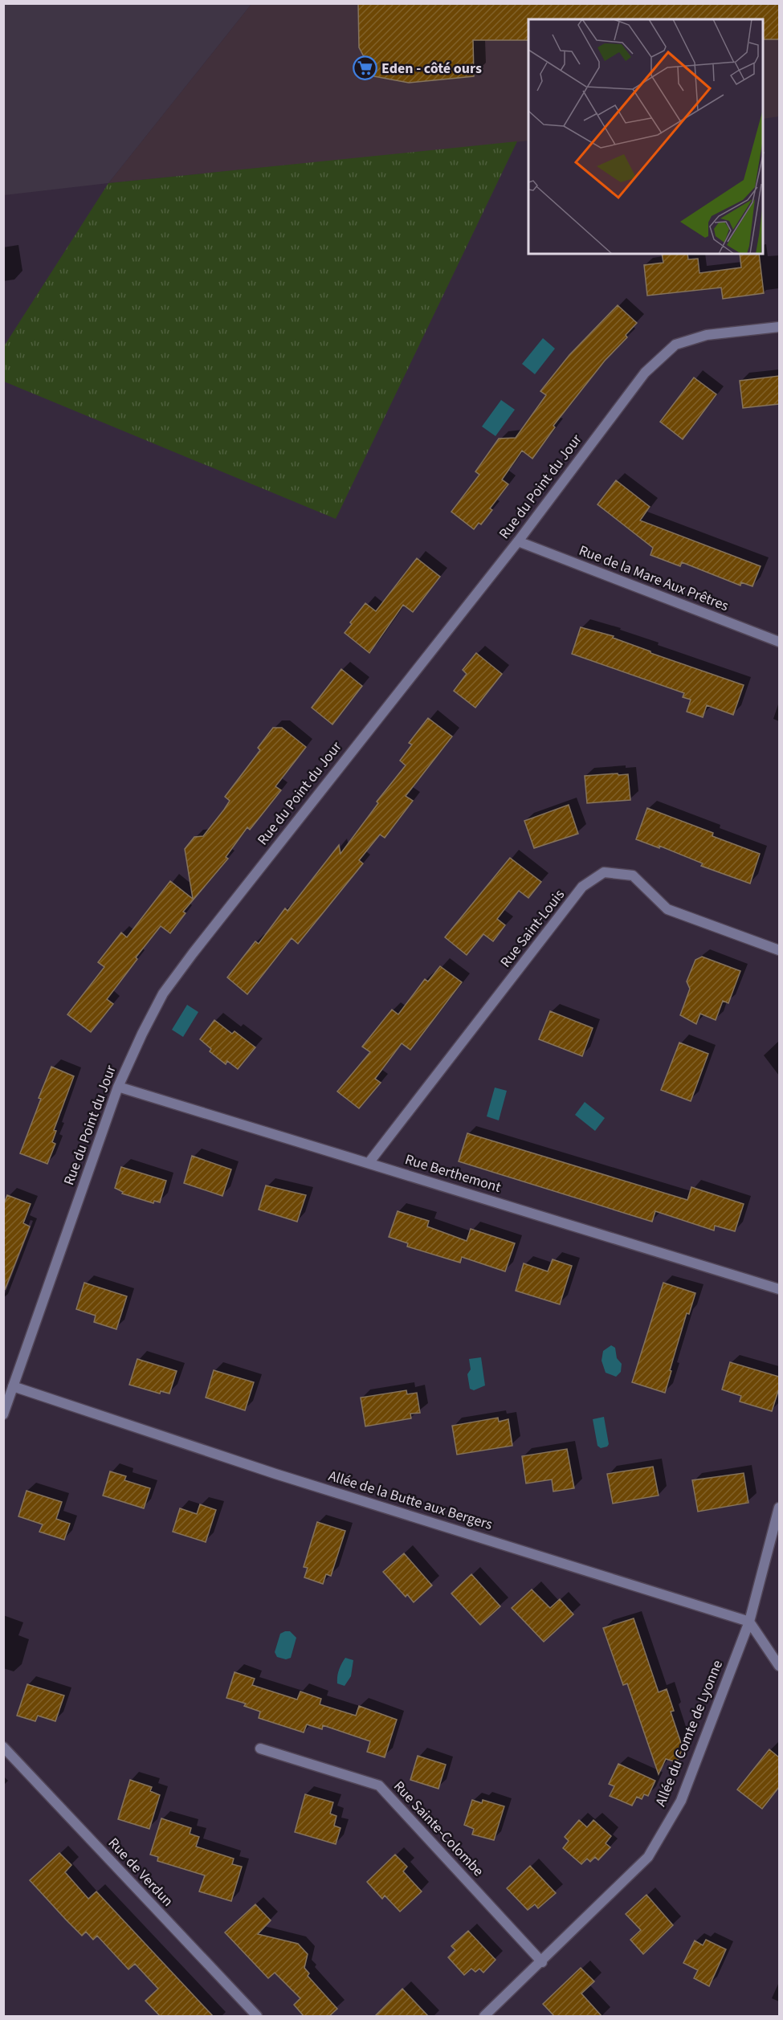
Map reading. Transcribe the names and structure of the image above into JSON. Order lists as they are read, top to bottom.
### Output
{
  "streets": {
    "street": [
      "Rue du Point du Jour",
      "Rue de la Mare Aux Prêtres",
      "Rue Saint-Louis",
      "Rue Berthemont",
      "Allée de la Butte aux Bergers",
      "Allée du Comte de Lyonne",
      "Rue Sainte-Colombe",
      "Rue de Verdun"
    ]
  },
  "crossings": [
    ["Rue du Point du Jour", "Rue de la Mare Aux Prêtres"],
    ["Rue du Point du Jour", "Rue Berthemont"],
    ["Rue du Point du Jour", "Allée de la Butte aux Bergers"],
    ["Rue Saint-Louis", "Rue Berthemont"],
    ["Allée de la Butte aux Bergers", "Allée du Comte de Lyonne"],
    ["Allée du Comte de Lyonne", "Rue Sainte-Colombe"]
  ],
  "places": {
    "supermarket": ["Eden - côté ours"]
  }
}
